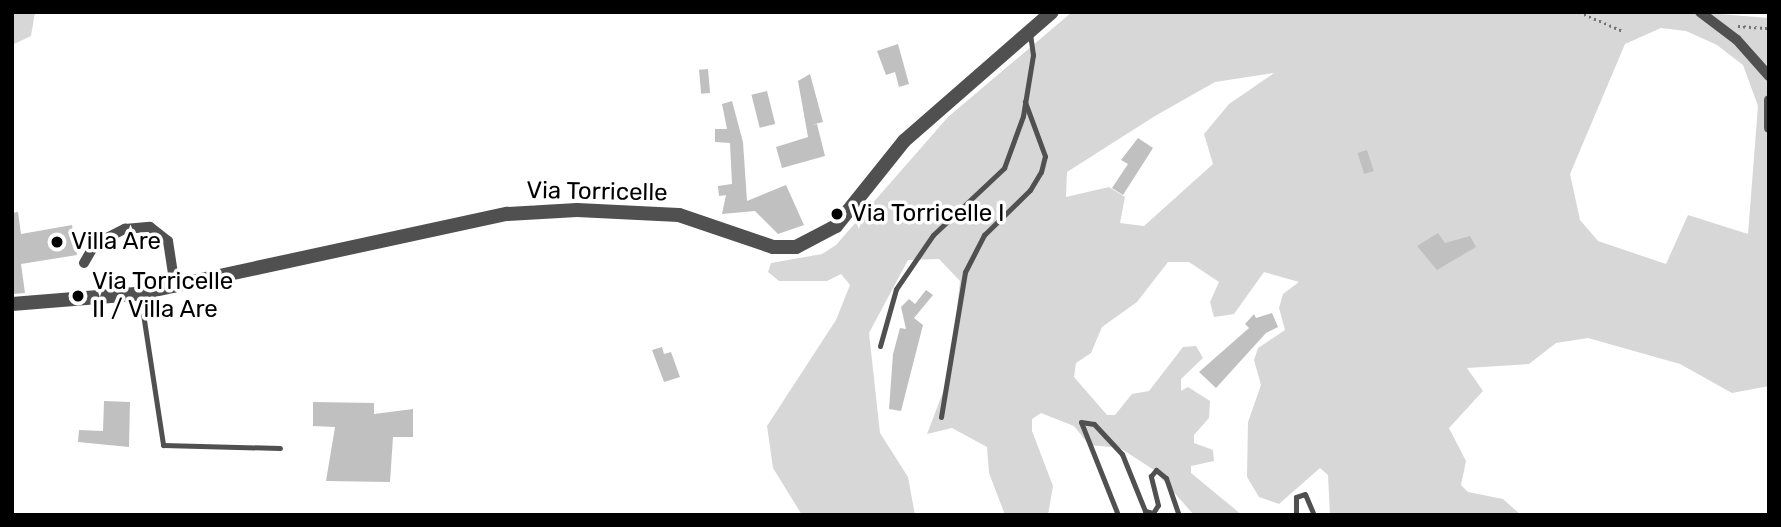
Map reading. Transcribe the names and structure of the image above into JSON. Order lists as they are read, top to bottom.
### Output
{
  "streets": {
    "street": ["Via Torricelle"]
  },
  "places": ["Via Torricelle I", "Villa Are", "Via Torricelle II / Villa Are"]
}
